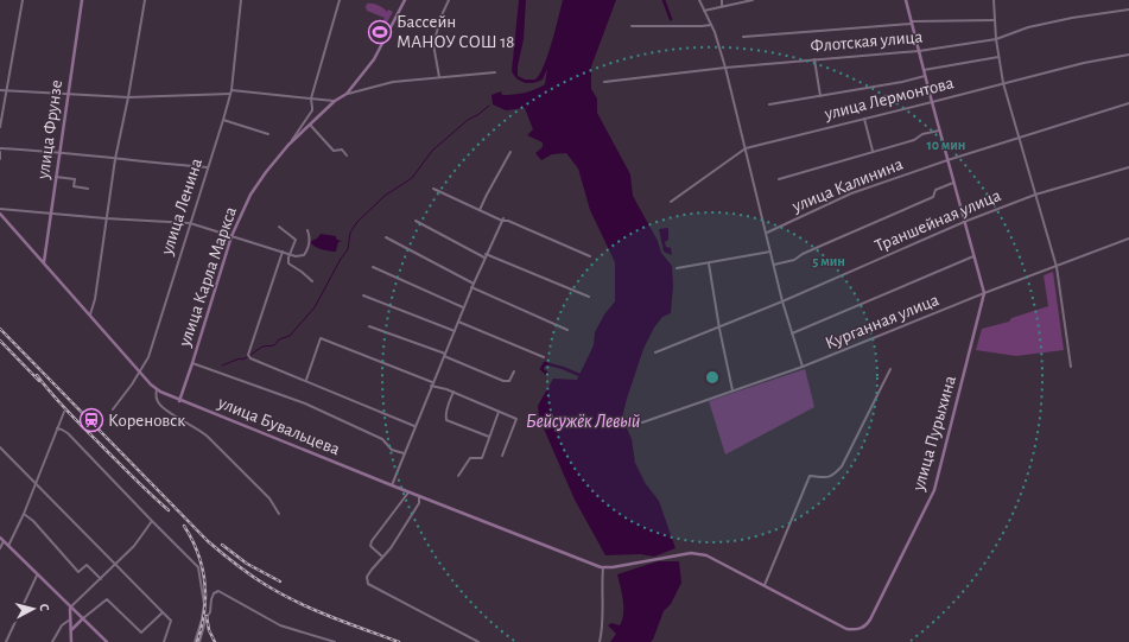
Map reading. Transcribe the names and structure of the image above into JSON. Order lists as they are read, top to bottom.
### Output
{
  "streets": {
    "street": [
      "Флотская улица",
      "улица Лермонтова",
      "улица Фрунзе",
      "улица Калинина",
      "улица Ленина",
      "Траншейная улица",
      "улица Карла Маркса",
      "Курганная улица",
      "улица Бувальцева",
      "улица Пурыхина"
    ]
  },
  "crossings": [
    ["Флотская улица", "улица Пурыхина"],
    ["улица Лермонтова", "улица Пурыхина"],
    ["улица Фрунзе", "улица Бувальцева"],
    ["улица Калинина", "улица Пурыхина"],
    ["улица Ленина", "улица Бувальцева"],
    ["Траншейная улица", "улица Пурыхина"],
    ["улица Карла Маркса", "улица Бувальцева"],
    ["Курганная улица", "улица Пурыхина"],
    ["улица Бувальцева", "улица Пурыхина"]
  ],
  "water": ["Бейсужёк Левый"],
  "places": {
    "sports": ["Бассейн МАНОУ СОШ 18"],
    "station": ["Кореновск"]
  },
  "north": "right",
  "rings": ["10 мин", "5 мин"]
}
